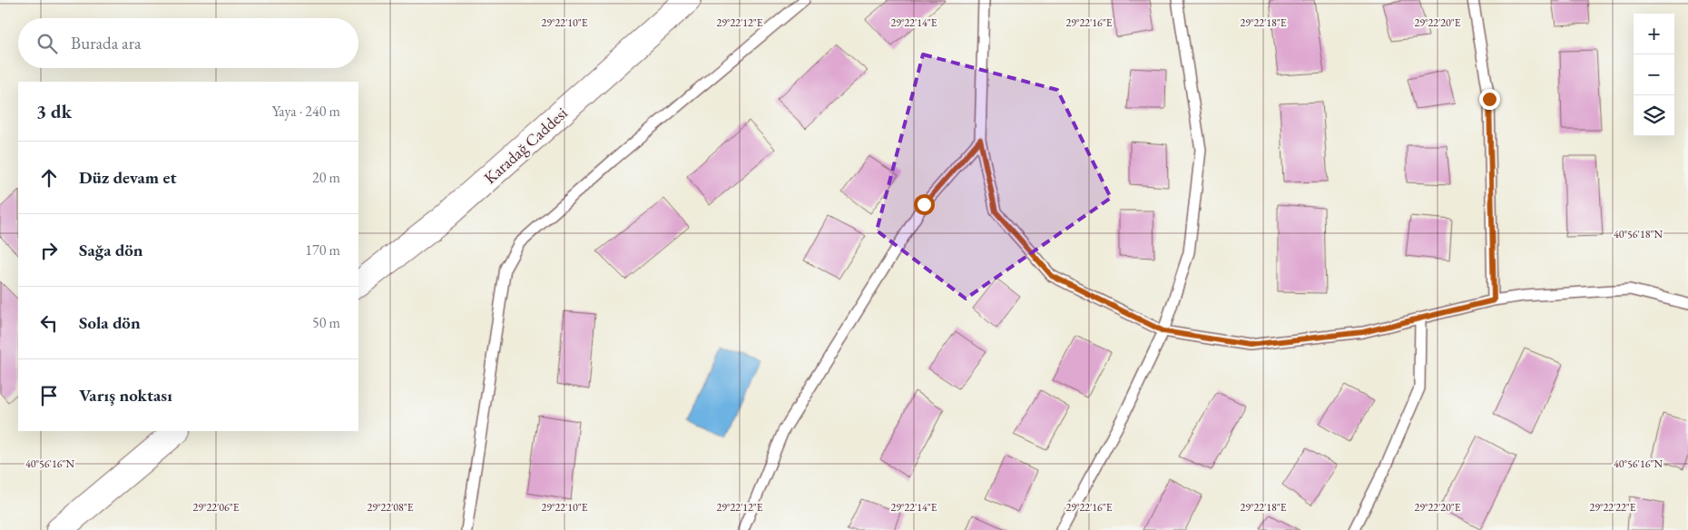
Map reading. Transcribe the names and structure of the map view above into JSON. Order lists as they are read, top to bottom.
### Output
{
  "streets": {
    "street": ["Karadağ Caddesi"]
  },
  "page": {
    "map_buttons": ["+", "−"],
    "search": "Burada ara",
    "heading": ["3 dk", "Yaya · 240 m"],
    "list": [
      ["Düz devam et", "20 m"],
      ["Sağa dön", "170 m"],
      ["Sola dön", "50 m"],
      "Varış noktası"
    ]
  },
  "coordinates": [
    "29°22'10\"E",
    "29°22'12\"E",
    "29°22'14\"E",
    "29°22'16\"E",
    "29°22'18\"E",
    "29°22'20\"E",
    "40°56'18\"N",
    "40°56'16\"N",
    "29°22'06\"E",
    "29°22'08\"E",
    "29°22'22\"E"
  ]
}
